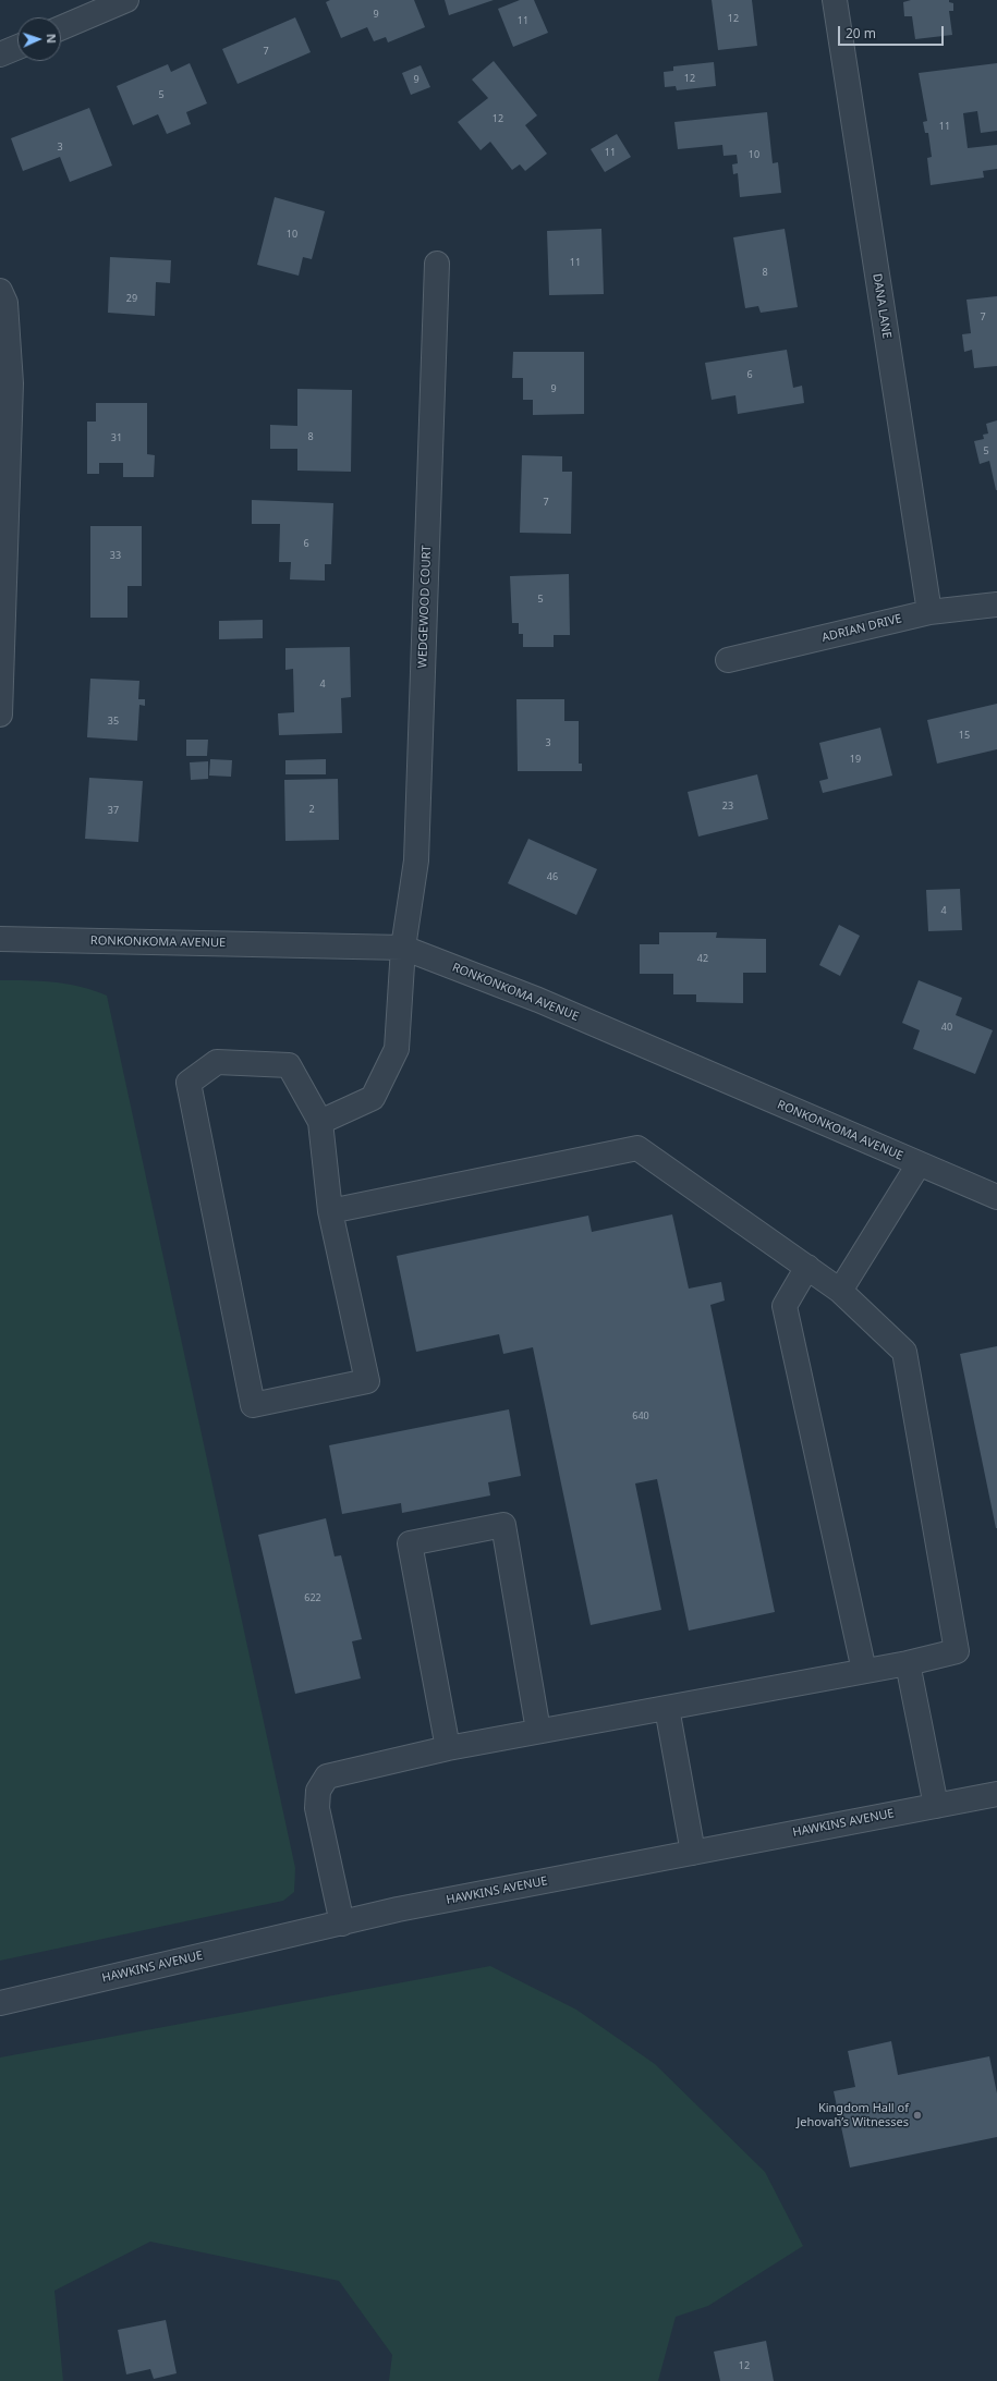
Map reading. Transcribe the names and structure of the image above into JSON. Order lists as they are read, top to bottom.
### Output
{
  "streets": {
    "street": [
      "DANA LANE",
      "WEDGEWOOD COURT",
      "ADRIAN DRIVE",
      "RONKONKOMA AVENUE",
      "HAWKINS AVENUE"
    ]
  },
  "crossings": [
    ["DANA LANE", "ADRIAN DRIVE"],
    ["WEDGEWOOD COURT", "RONKONKOMA AVENUE"]
  ],
  "places": ["Kingdom Hall of Jehovah’s Witnesses"],
  "house_numbers": [
    "9",
    "12",
    "11",
    "7",
    "12",
    "9",
    "5",
    "12",
    "11",
    "3",
    "11",
    "10",
    "10",
    "11",
    "8",
    "29",
    "7",
    "6",
    "9",
    "8",
    "31",
    "5",
    "7",
    "6",
    "33",
    "5",
    "4",
    "35",
    "15",
    "3",
    "19",
    "23",
    "2",
    "37",
    "46",
    "4",
    "42",
    "40",
    "640",
    "622",
    "12"
  ],
  "scale_bar": "20 m",
  "north": "right"
}
